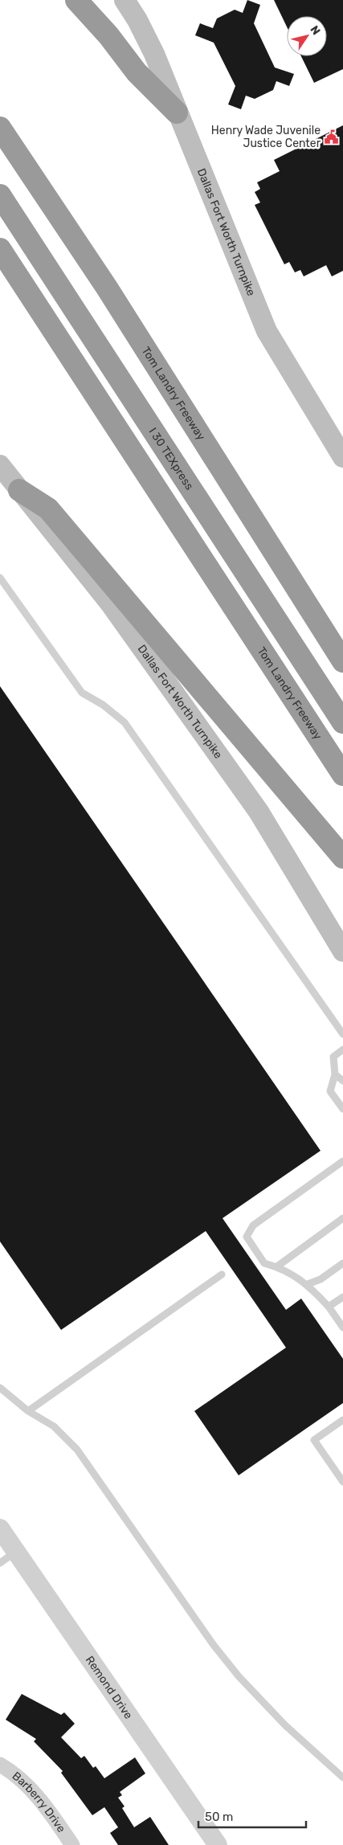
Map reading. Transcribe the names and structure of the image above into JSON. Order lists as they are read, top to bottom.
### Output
{
  "streets": {
    "highway": ["Tom Landry Freeway", "I 30 TEXpress"],
    "main road": ["Dallas Fort Worth Turnpike"],
    "street": ["Remond Drive", "Barberry Drive"]
  },
  "places": {
    "public building": ["Henry Wade Juvenile Justice Center"]
  },
  "scale_bar": "50 m",
  "north": "top right"
}
